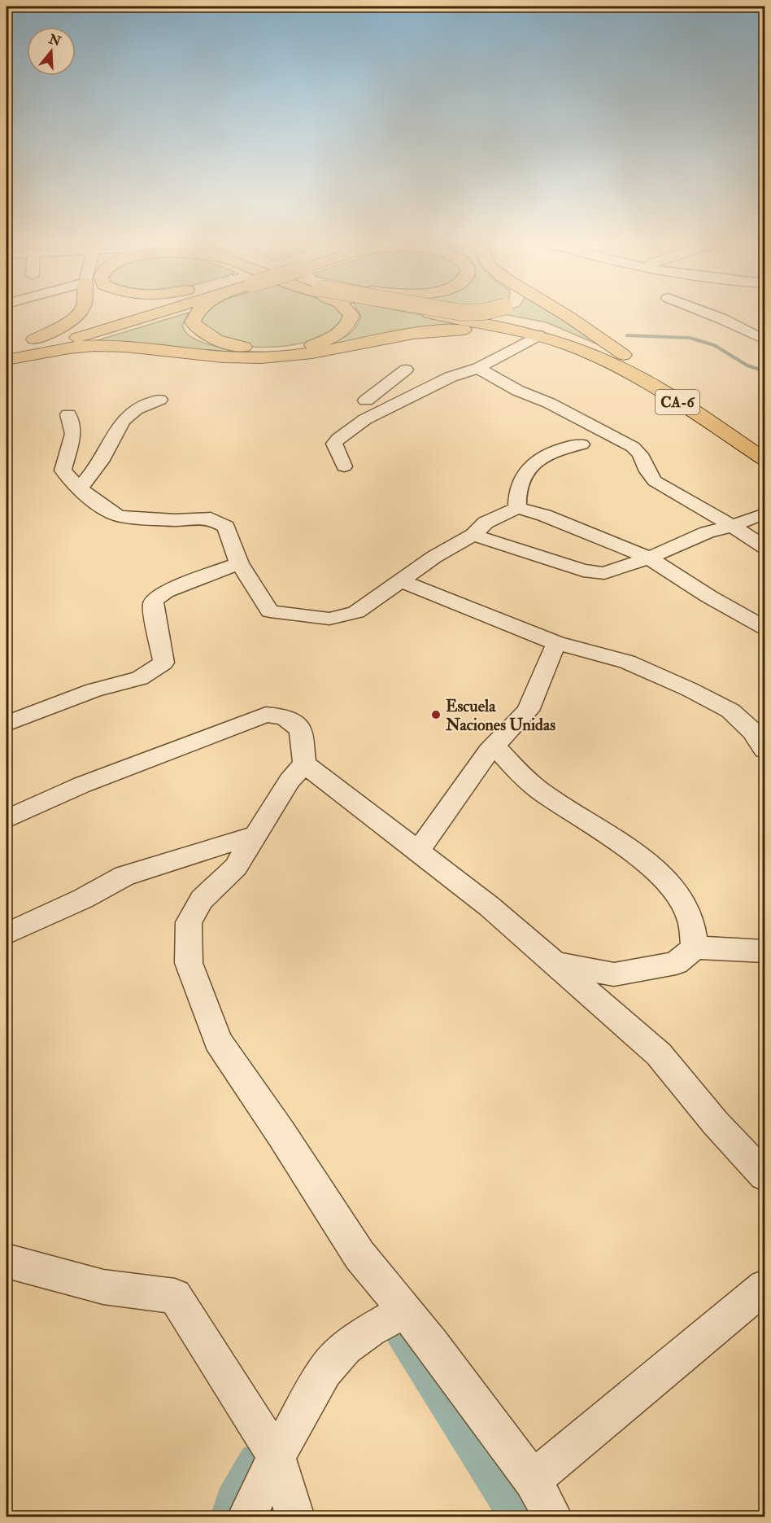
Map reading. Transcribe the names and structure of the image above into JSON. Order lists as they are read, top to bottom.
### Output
{
  "streets": {
    "highway": ["CA-6"]
  },
  "places": ["Escuela Naciones Unidas"],
  "north": "top"
}
